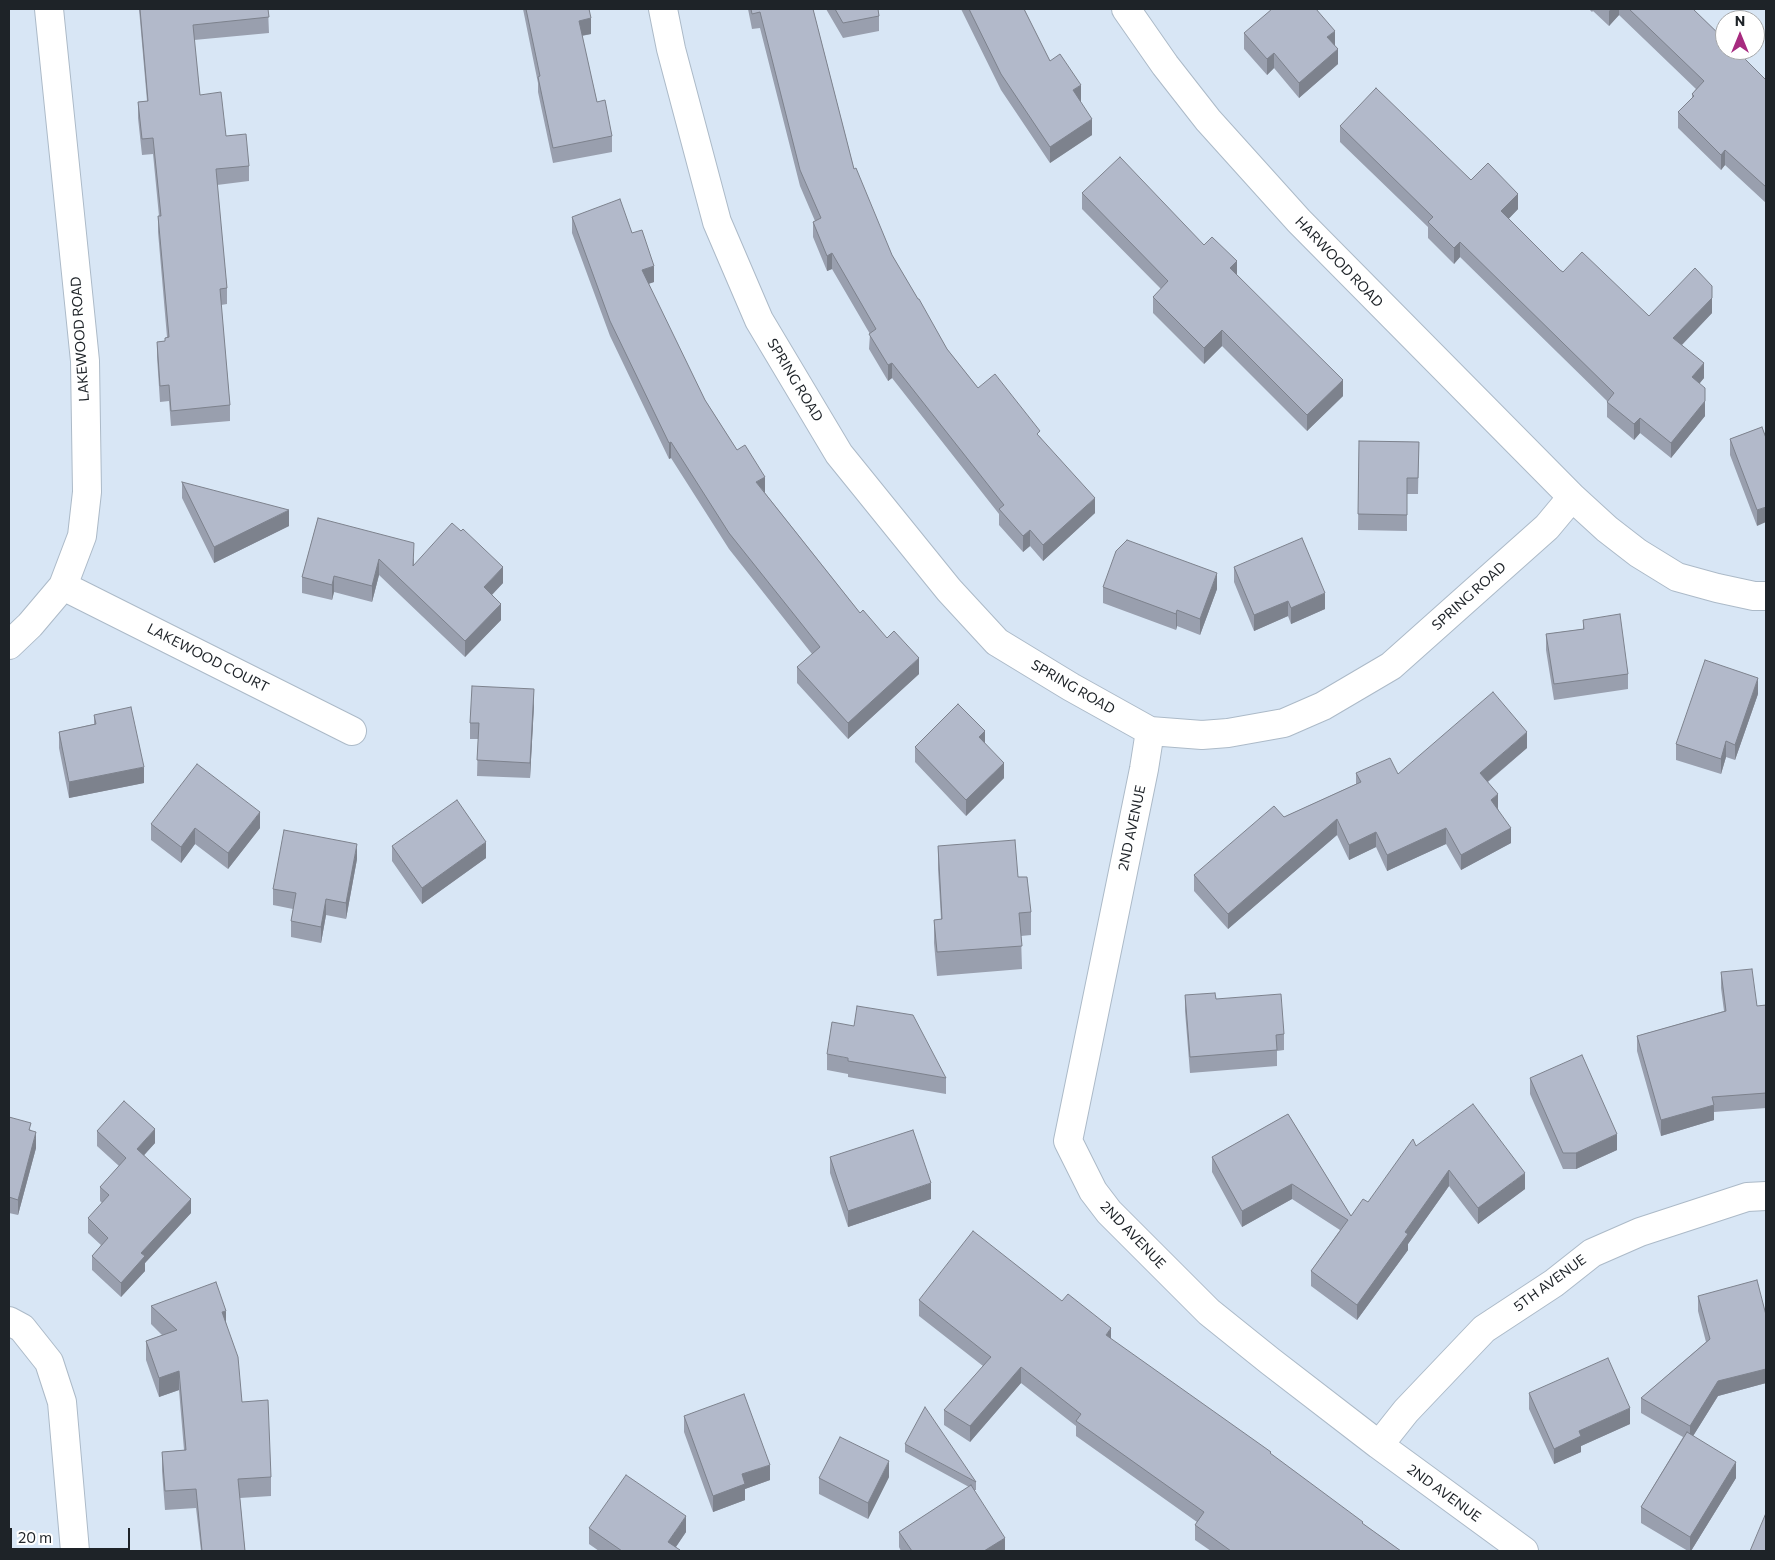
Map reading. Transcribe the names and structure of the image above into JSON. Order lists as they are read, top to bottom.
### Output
{
  "streets": {
    "street": [
      "HARWOOD ROAD",
      "LAKEWOOD ROAD",
      "SPRING ROAD",
      "LAKEWOOD COURT",
      "2ND AVENUE",
      "5TH AVENUE"
    ]
  },
  "crossings": [
    ["HARWOOD ROAD", "SPRING ROAD"],
    ["LAKEWOOD ROAD", "LAKEWOOD COURT"],
    ["SPRING ROAD", "2ND AVENUE"],
    ["2ND AVENUE", "5TH AVENUE"]
  ],
  "scale_bar": "20 m",
  "north": "top"
}
